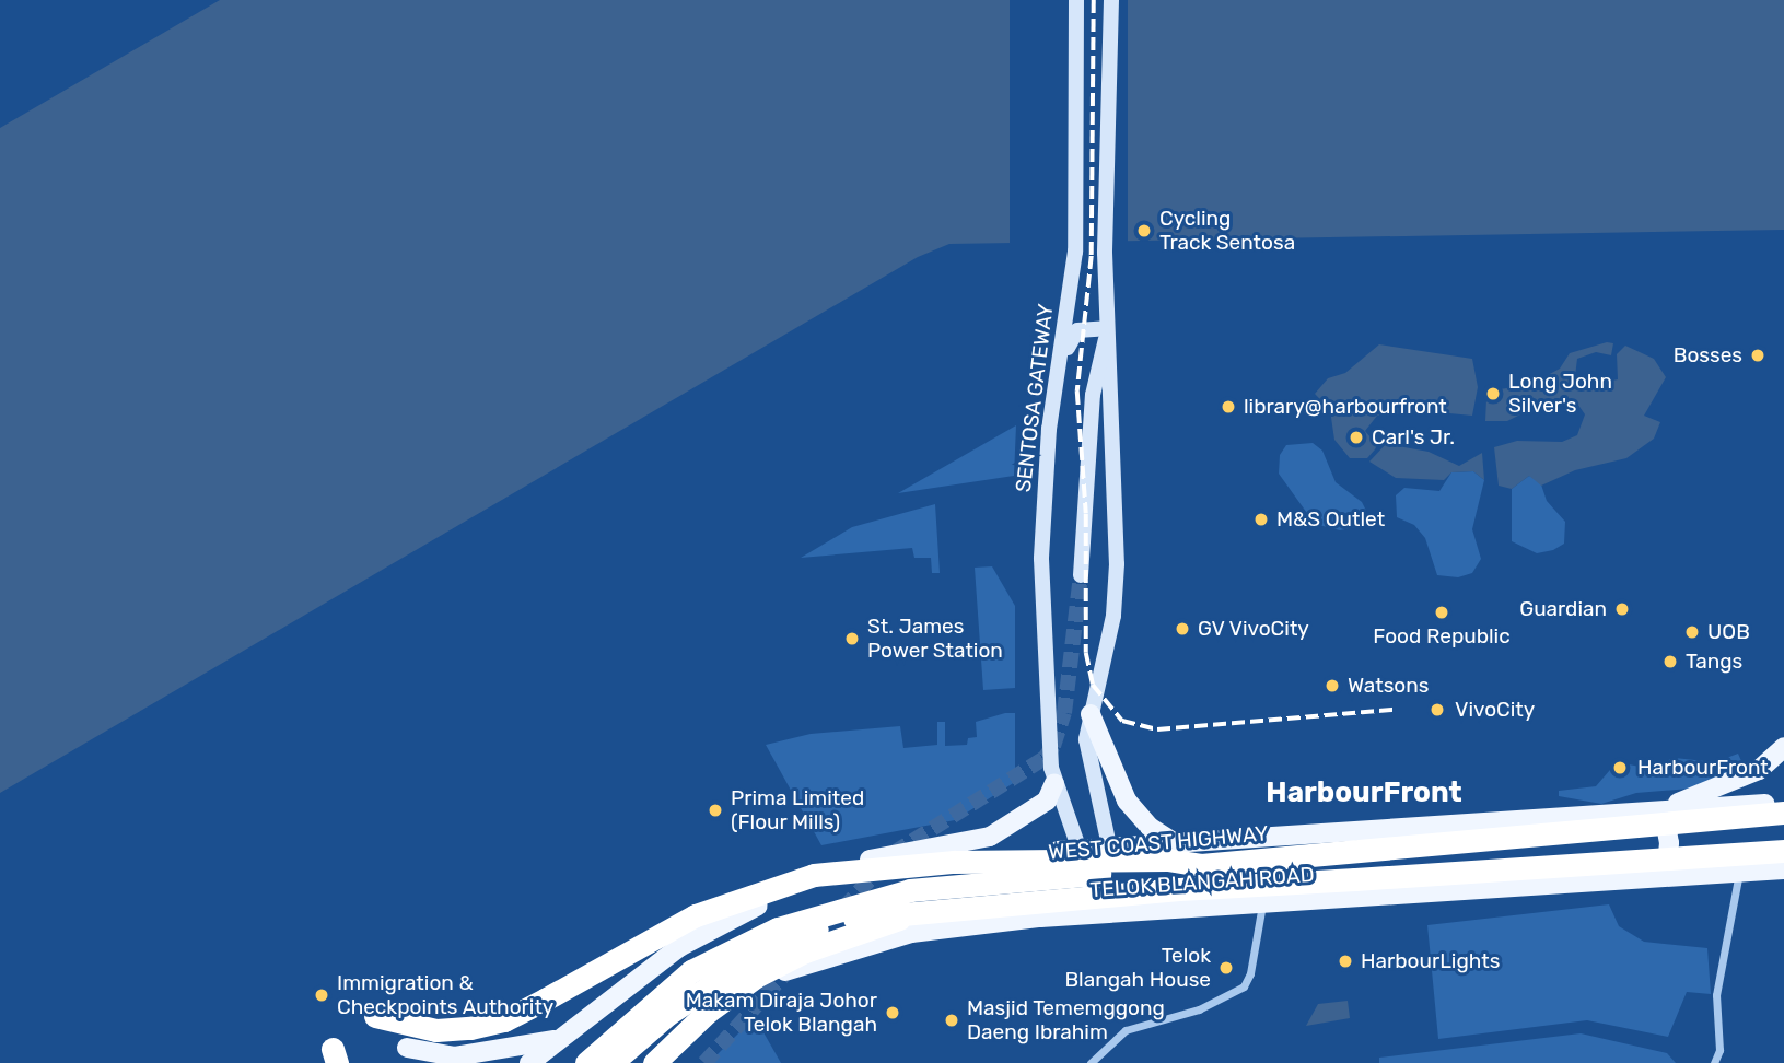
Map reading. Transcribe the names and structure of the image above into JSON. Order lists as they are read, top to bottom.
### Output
{
  "streets": {
    "highway": ["WEST COAST HIGHWAY"],
    "main road": ["SENTOSA GATEWAY", "TELOK BLANGAH ROAD"]
  },
  "crossings": [
    ["SENTOSA GATEWAY", "TELOK BLANGAH ROAD"]
  ],
  "districts": ["HarbourFront"],
  "places": [
    "Cycling Track Sentosa",
    "Bosses",
    "Long John Silver's",
    "library@harbourfront",
    "Carl's Jr.",
    "M&S Outlet",
    "Guardian",
    "Food Republic",
    "GV VivoCity",
    "UOB",
    "St. James Power Station",
    "Tangs",
    "Watsons",
    "VivoCity",
    "HarbourFront",
    "Prima Limited (Flour Mills)",
    "HarbourLights",
    "Telok Blangah House",
    "Immigration & Checkpoints Authority",
    "Makam Diraja Johor Telok Blangah",
    "Masjid Tememggong Daeng Ibrahim"
  ]
}
